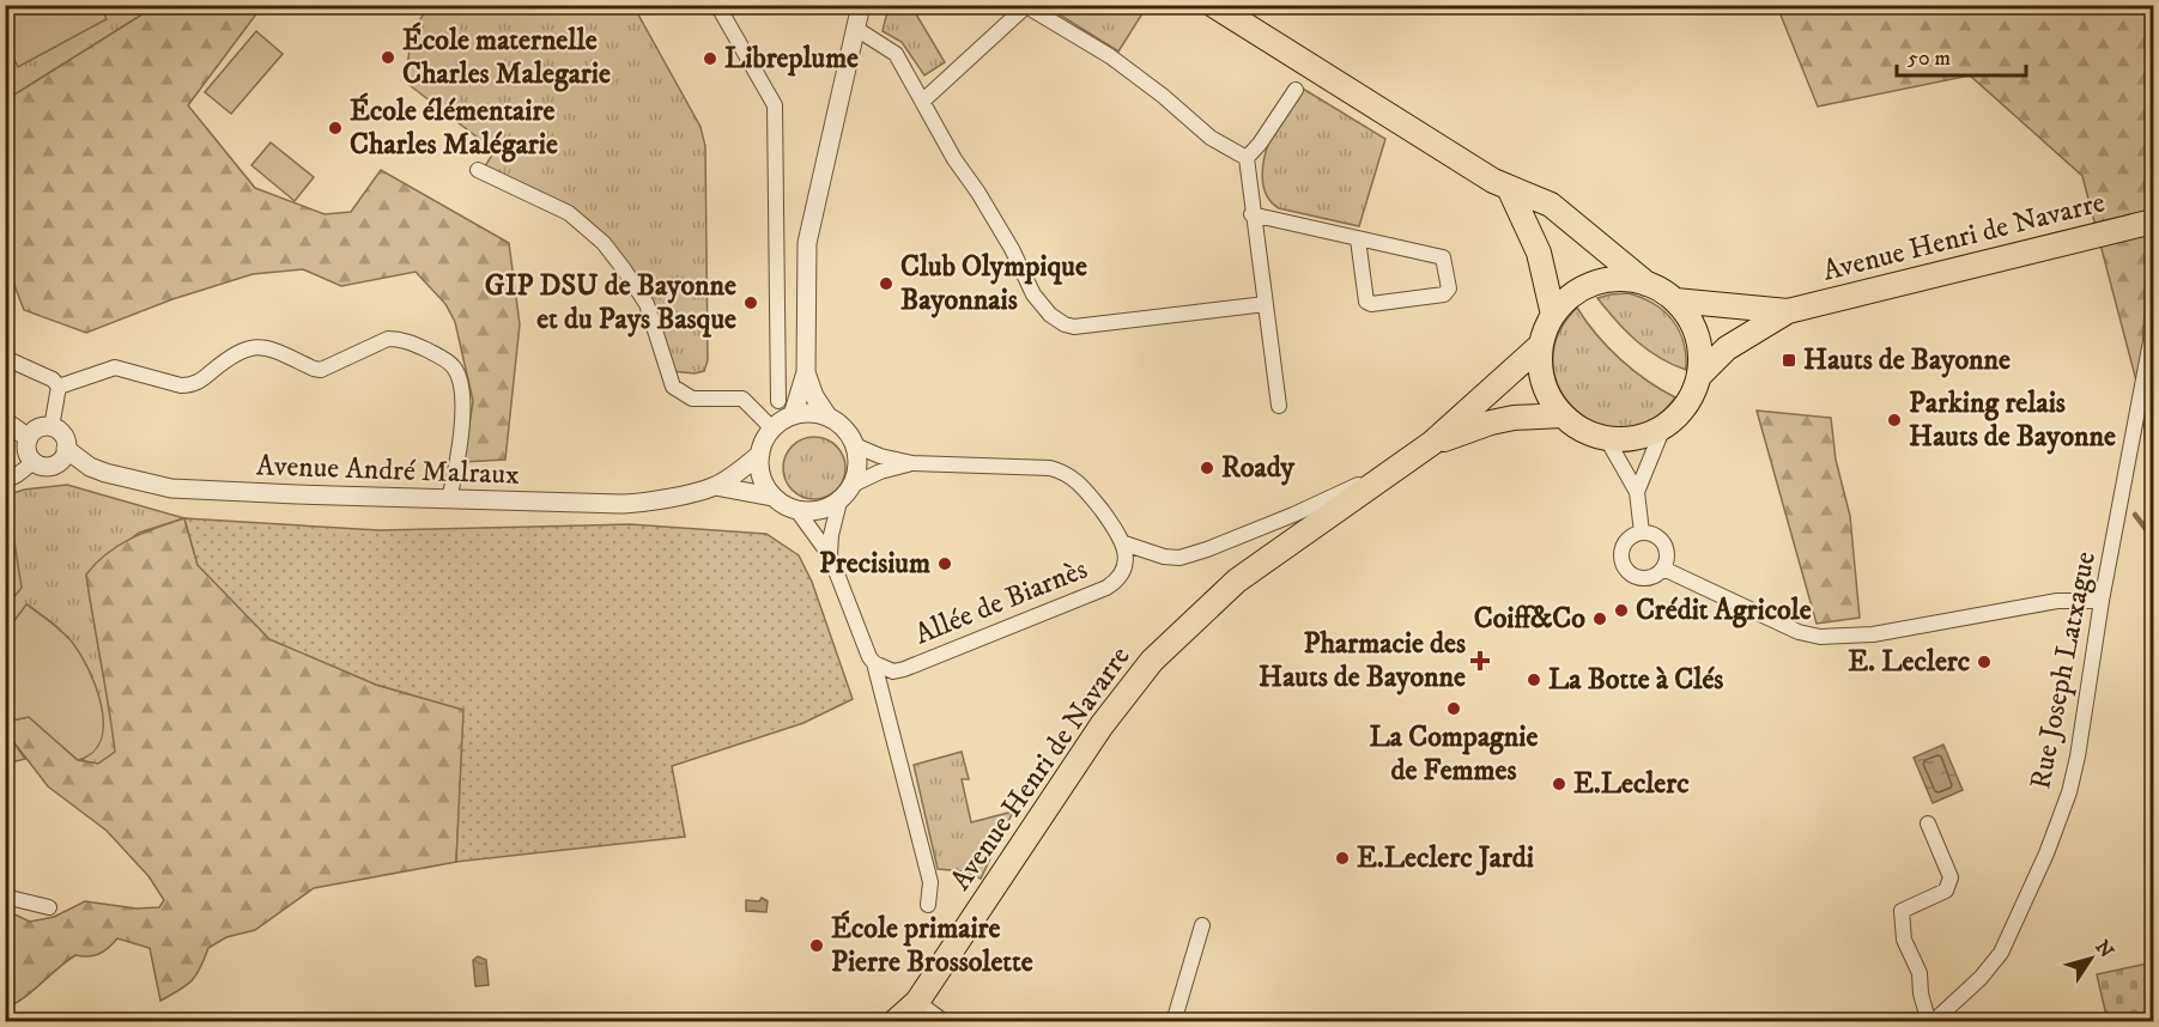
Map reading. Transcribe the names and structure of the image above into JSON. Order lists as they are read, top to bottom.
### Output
{
  "streets": {
    "main road": ["Avenue Henri de Navarre"],
    "street": ["Avenue André Malraux", "Allée de Biarnès", "Rue Joseph Latxague"]
  },
  "places": {
    "other": [
      "École maternelle Charles Malegarie",
      "Libreplume",
      "École élémentaire Charles Malégarie",
      "Club Olympique Bayonnais",
      "GIP DSU de Bayonne et du Pays Basque",
      "Parking relais Hauts de Bayonne",
      "Roady",
      "Precisium",
      "Crédit Agricole",
      "Coiff&Co",
      "E. Leclerc",
      "La Botte à Clés",
      "La Compagnie de Femmes",
      "E.Leclerc",
      "E.Leclerc Jardi",
      "École primaire Pierre Brossolette"
    ],
    "transit": ["Hauts de Bayonne"],
    "health": ["Pharmacie des Hauts de Bayonne"]
  },
  "scale_bar": "50 m",
  "north": "top right"
}
